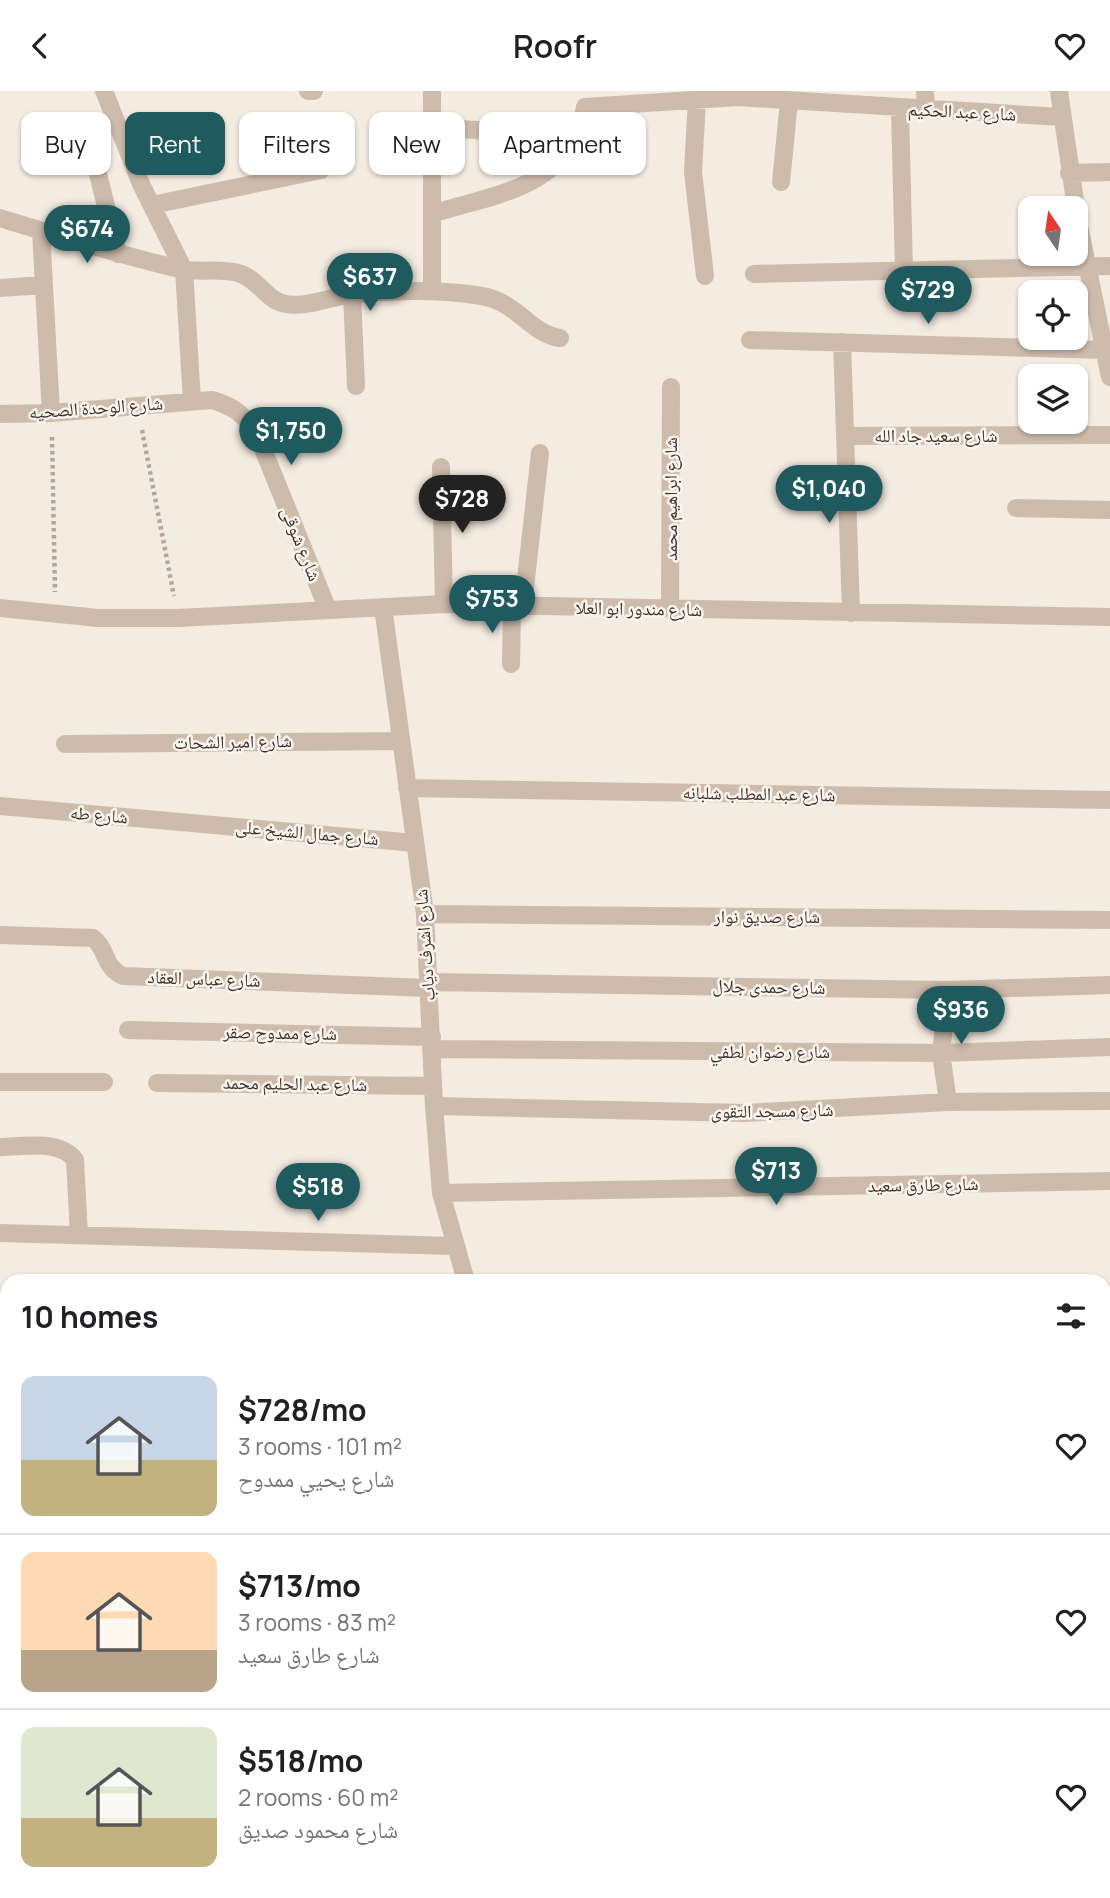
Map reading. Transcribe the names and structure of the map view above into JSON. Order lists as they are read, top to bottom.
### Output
{
  "streets": {
    "street": [
      "شارع عبد الحكيم",
      "شارع الوحدة الصحيه",
      "شارع سعيد جاد الله",
      "شارع ابراهيم محمد",
      "شارع شوقى",
      "شارع مندور ابو العلا",
      "شارع امير الشحات",
      "شارع عبد المطلب شلبانه",
      "شارع طه",
      "شارع جمال الشيخ على",
      "شارع صديق نوار",
      "شارع اشرف دياب",
      "شارع عباس العقاد",
      "شارع حمدى جلال",
      "شارع ممدوح صقر",
      "شارع رضوان لطفي",
      "شارع عبد الحليم محمد",
      "شارع مسجد التقوى",
      "شارع طارق سعيد"
    ]
  },
  "crossings": [
    ["شارع الوحدة الصحيه", "شارع شوقى"],
    ["شارع ابراهيم محمد", "شارع مندور ابو العلا"],
    ["شارع شوقى", "شارع مندور ابو العلا"],
    ["شارع مندور ابو العلا", "شارع اشرف دياب"],
    ["شارع امير الشحات", "شارع اشرف دياب"],
    ["شارع عبد المطلب شلبانه", "شارع اشرف دياب"],
    ["شارع طه", "شارع جمال الشيخ على"],
    ["شارع جمال الشيخ على", "شارع اشرف دياب"],
    ["شارع صديق نوار", "شارع اشرف دياب"],
    ["شارع اشرف دياب", "شارع عباس العقاد"],
    ["شارع اشرف دياب", "شارع حمدى جلال"],
    ["شارع اشرف دياب", "شارع ممدوح صقر"],
    ["شارع اشرف دياب", "شارع رضوان لطفي"],
    ["شارع اشرف دياب", "شارع عبد الحليم محمد"],
    ["شارع اشرف دياب", "شارع مسجد التقوى"],
    ["شارع اشرف دياب", "شارع طارق سعيد"],
    ["شارع عباس العقاد", "شارع حمدى جلال"],
    ["شارع ممدوح صقر", "شارع رضوان لطفي"]
  ],
  "north": "top",
  "page": {
    "header": "Roofr",
    "chip": [
      "Buy",
      "Rent",
      "Filters",
      "New",
      "Apartment"
    ],
    "price": [
      "$674",
      "$637",
      "$729",
      "$1,750",
      "$1,040",
      "$728",
      "$753",
      "$936",
      "$713",
      "$518"
    ],
    "heading": "10 homes",
    "list": [
      {
        "name": "$728/mo",
        "note": "3 rooms · 101 m² · شارع يحيي ممدوح"
      },
      {
        "name": "$713/mo",
        "note": "3 rooms · 83 m² · شارع طارق سعيد"
      },
      {
        "name": "$518/mo",
        "note": "2 rooms · 60 m² · شارع محمود صديق"
      }
    ]
  }
}
